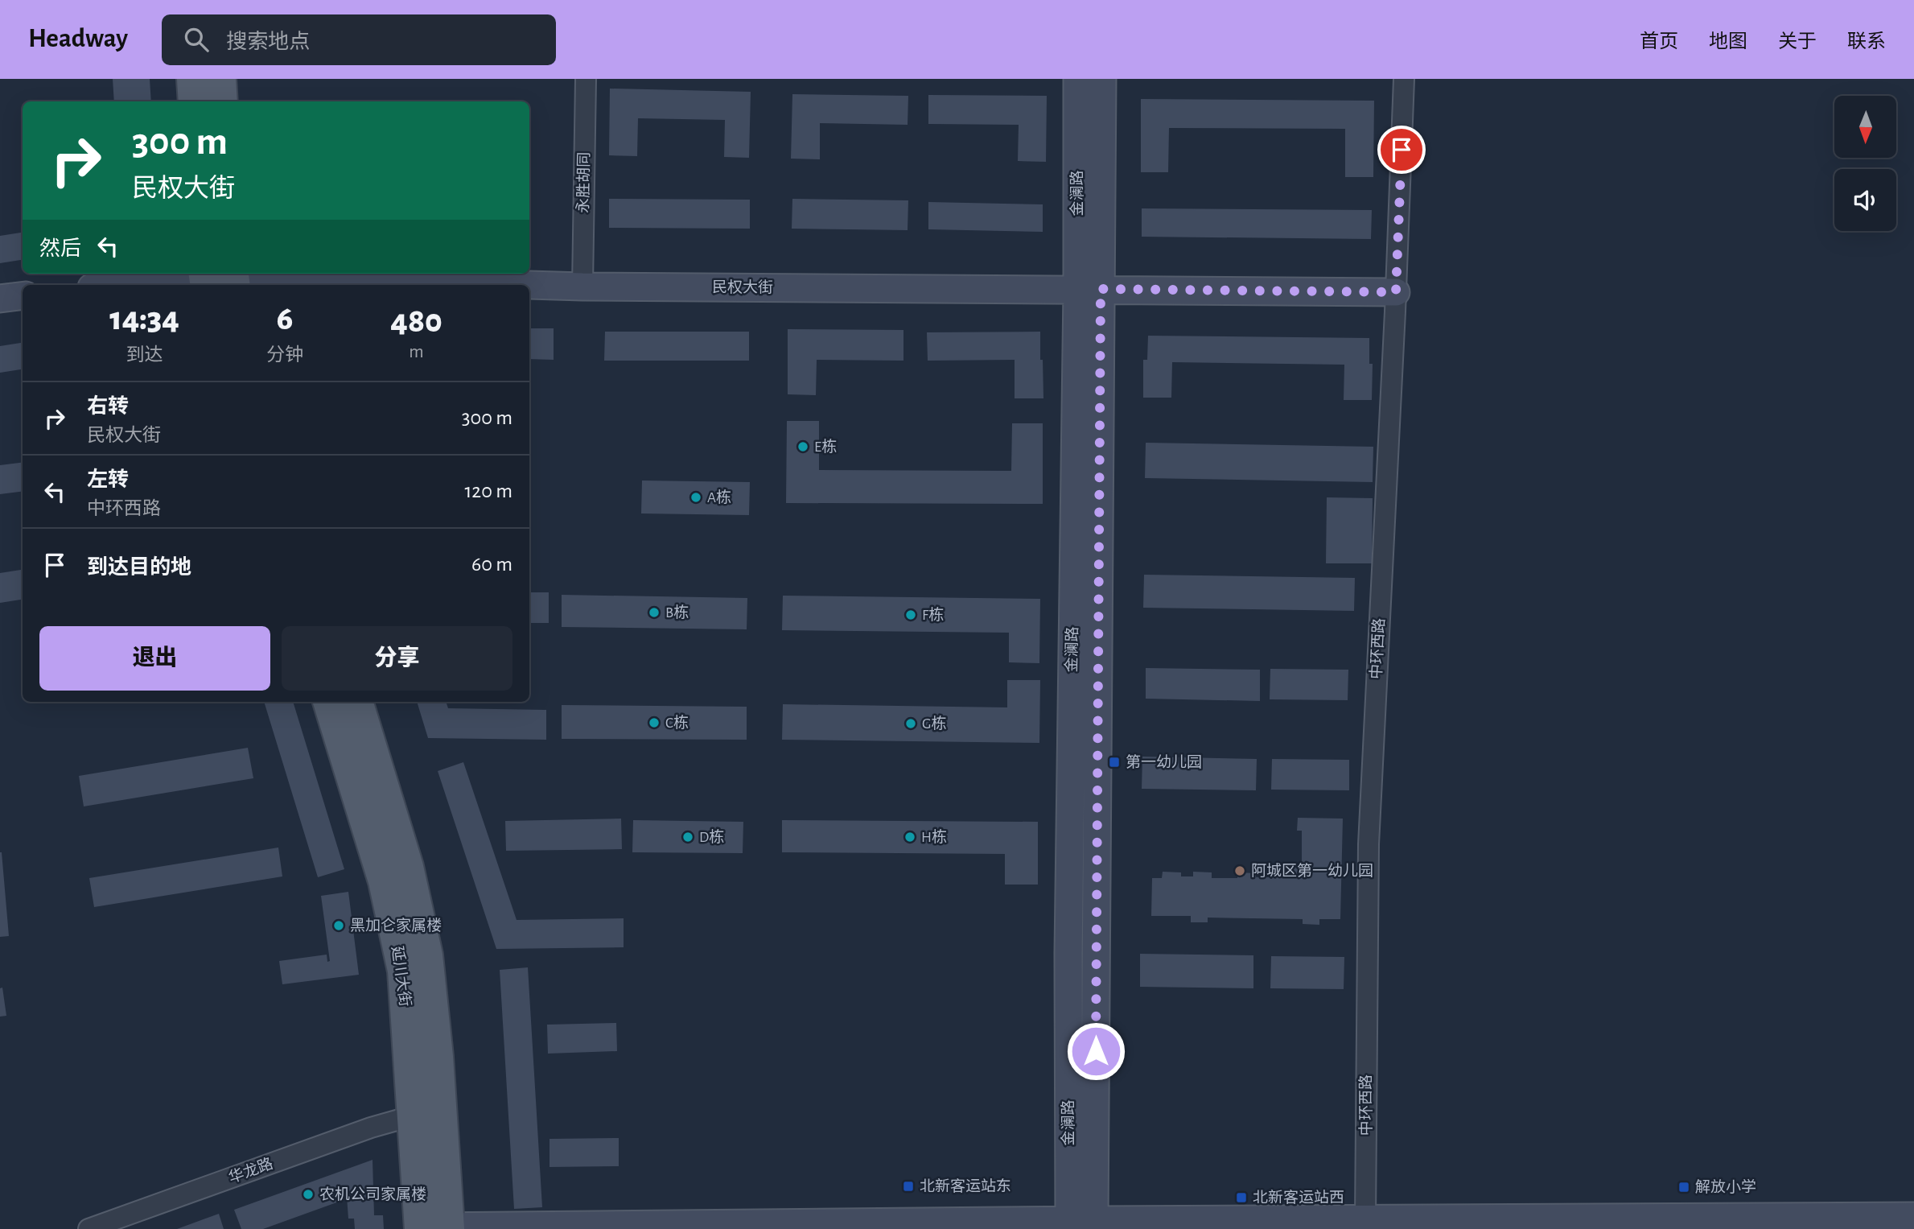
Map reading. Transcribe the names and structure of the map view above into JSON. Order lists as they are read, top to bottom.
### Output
{
  "streets": {
    "main road": ["延川大街"],
    "street": [
      "永胜胡同",
      "金澜路",
      "民权大街",
      "中环西路",
      "华龙路"
    ]
  },
  "crossings": [
    ["永胜胡同", "民权大街"],
    ["金澜路", "民权大街"],
    ["民权大街", "中环西路"],
    ["延川大街", "华龙路"]
  ],
  "places": {
    "other": [
      "E栋",
      "A栋",
      "B栋",
      "F栋",
      "C栋",
      "G栋",
      "D栋",
      "H栋",
      "阿城区第一幼儿园",
      "黑加仑家属楼",
      "农机公司家属楼"
    ],
    "transit": [
      "第一幼儿园",
      "北新客运站东",
      "解放小学",
      "北新客运站西"
    ]
  },
  "north": "bottom",
  "page": {
    "header": "Headway",
    "search": "搜索地点",
    "nav": [
      "首页",
      "地图",
      "关于",
      "联系"
    ],
    "turn": ["300 m", "民权大街"],
    "then": "然后",
    "eta": [
      "14:34",
      "到达",
      "6",
      "分钟",
      "480",
      "m"
    ],
    "list": [
      {
        "name": "右转",
        "note": "民权大街",
        "value": "300 m"
      },
      {
        "name": "左转",
        "note": "中环西路",
        "value": "120 m"
      },
      {
        "name": "到达目的地",
        "value": "60 m"
      }
    ],
    "buttons": ["退出", "分享"]
  }
}
